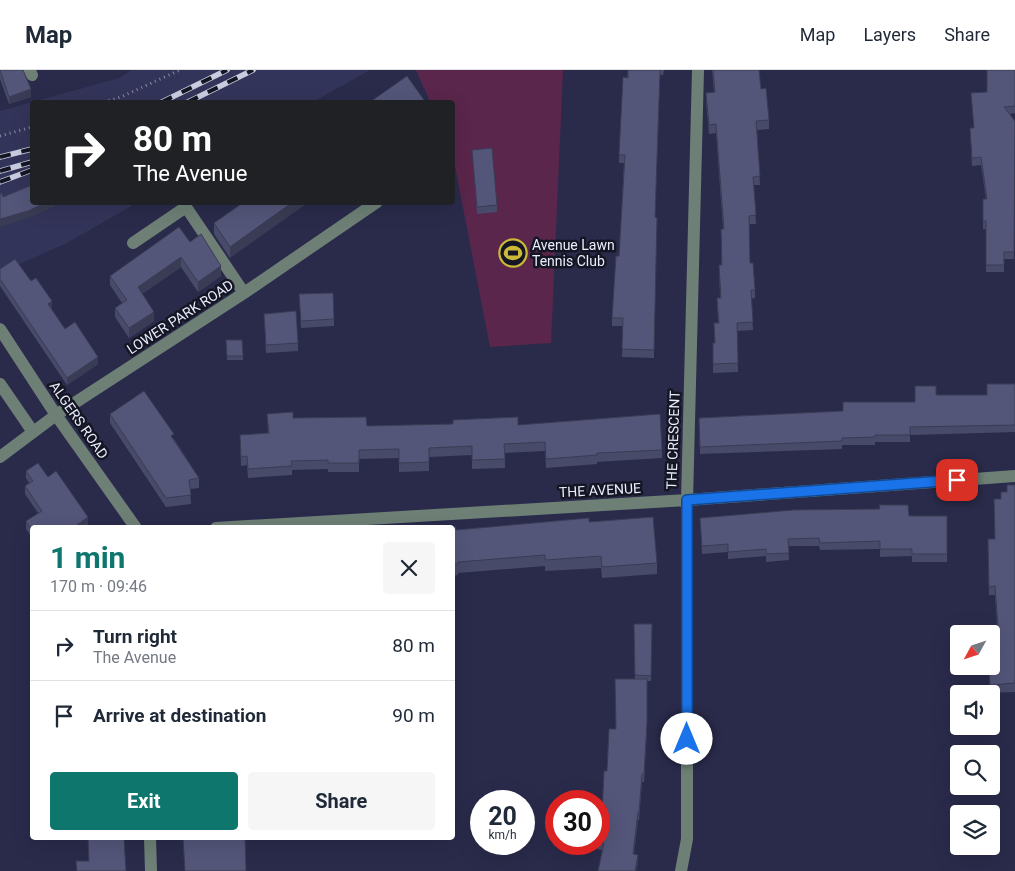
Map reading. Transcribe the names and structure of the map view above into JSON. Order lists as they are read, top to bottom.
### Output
{
  "streets": {
    "street": [
      "LOWER PARK ROAD",
      "ALGERS ROAD",
      "THE CRESCENT",
      "THE AVENUE"
    ]
  },
  "crossings": [
    ["LOWER PARK ROAD", "ALGERS ROAD"],
    ["THE CRESCENT", "THE AVENUE"]
  ],
  "places": {
    "sports": ["Avenue Lawn Tennis Club"]
  },
  "north": "bottom left",
  "page": {
    "header": "Map",
    "nav": ["Map", "Layers", "Share"],
    "turn": ["80 m", "The Avenue"],
    "heading": ["1 min", "170 m · 09:46"],
    "list": [
      {
        "name": "Turn right",
        "note": "The Avenue",
        "value": "80 m"
      },
      {
        "name": "Arrive at destination",
        "value": "90 m"
      }
    ],
    "buttons": ["Exit", "Share"],
    "speed": "20 km/h",
    "limit": "30"
  }
}
